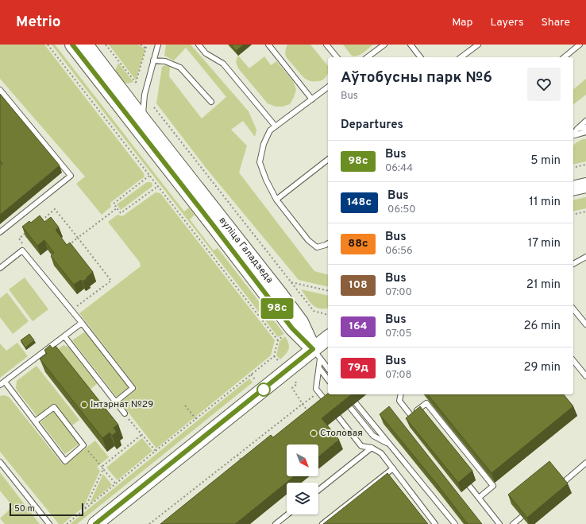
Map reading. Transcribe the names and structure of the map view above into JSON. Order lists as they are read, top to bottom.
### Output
{
  "streets": {
    "main road": ["вуліца Галадзеда"]
  },
  "places": ["Інтэрнат №29", "Столовая"],
  "lines": ["bus line 98с"],
  "scale_bar": "50 m",
  "north": "bottom right",
  "page": {
    "header": "Metrio",
    "nav": ["Map", "Layers", "Share"],
    "on_map": "98с",
    "heading": [
      ["Аўтобусны парк №6", "Bus"],
      "Departures"
    ],
    "list": [
      {
        "mark": "98с",
        "name": "Bus",
        "note": "06:44",
        "value": "5 min"
      },
      {
        "mark": "148с",
        "name": "Bus",
        "note": "06:50",
        "value": "11 min"
      },
      {
        "mark": "88с",
        "name": "Bus",
        "note": "06:56",
        "value": "17 min"
      },
      {
        "mark": "108",
        "name": "Bus",
        "note": "07:00",
        "value": "21 min"
      },
      {
        "mark": "164",
        "name": "Bus",
        "note": "07:05",
        "value": "26 min"
      },
      {
        "mark": "79д",
        "name": "Bus",
        "note": "07:08",
        "value": "29 min"
      }
    ],
    "scale": "50 m"
  }
}
